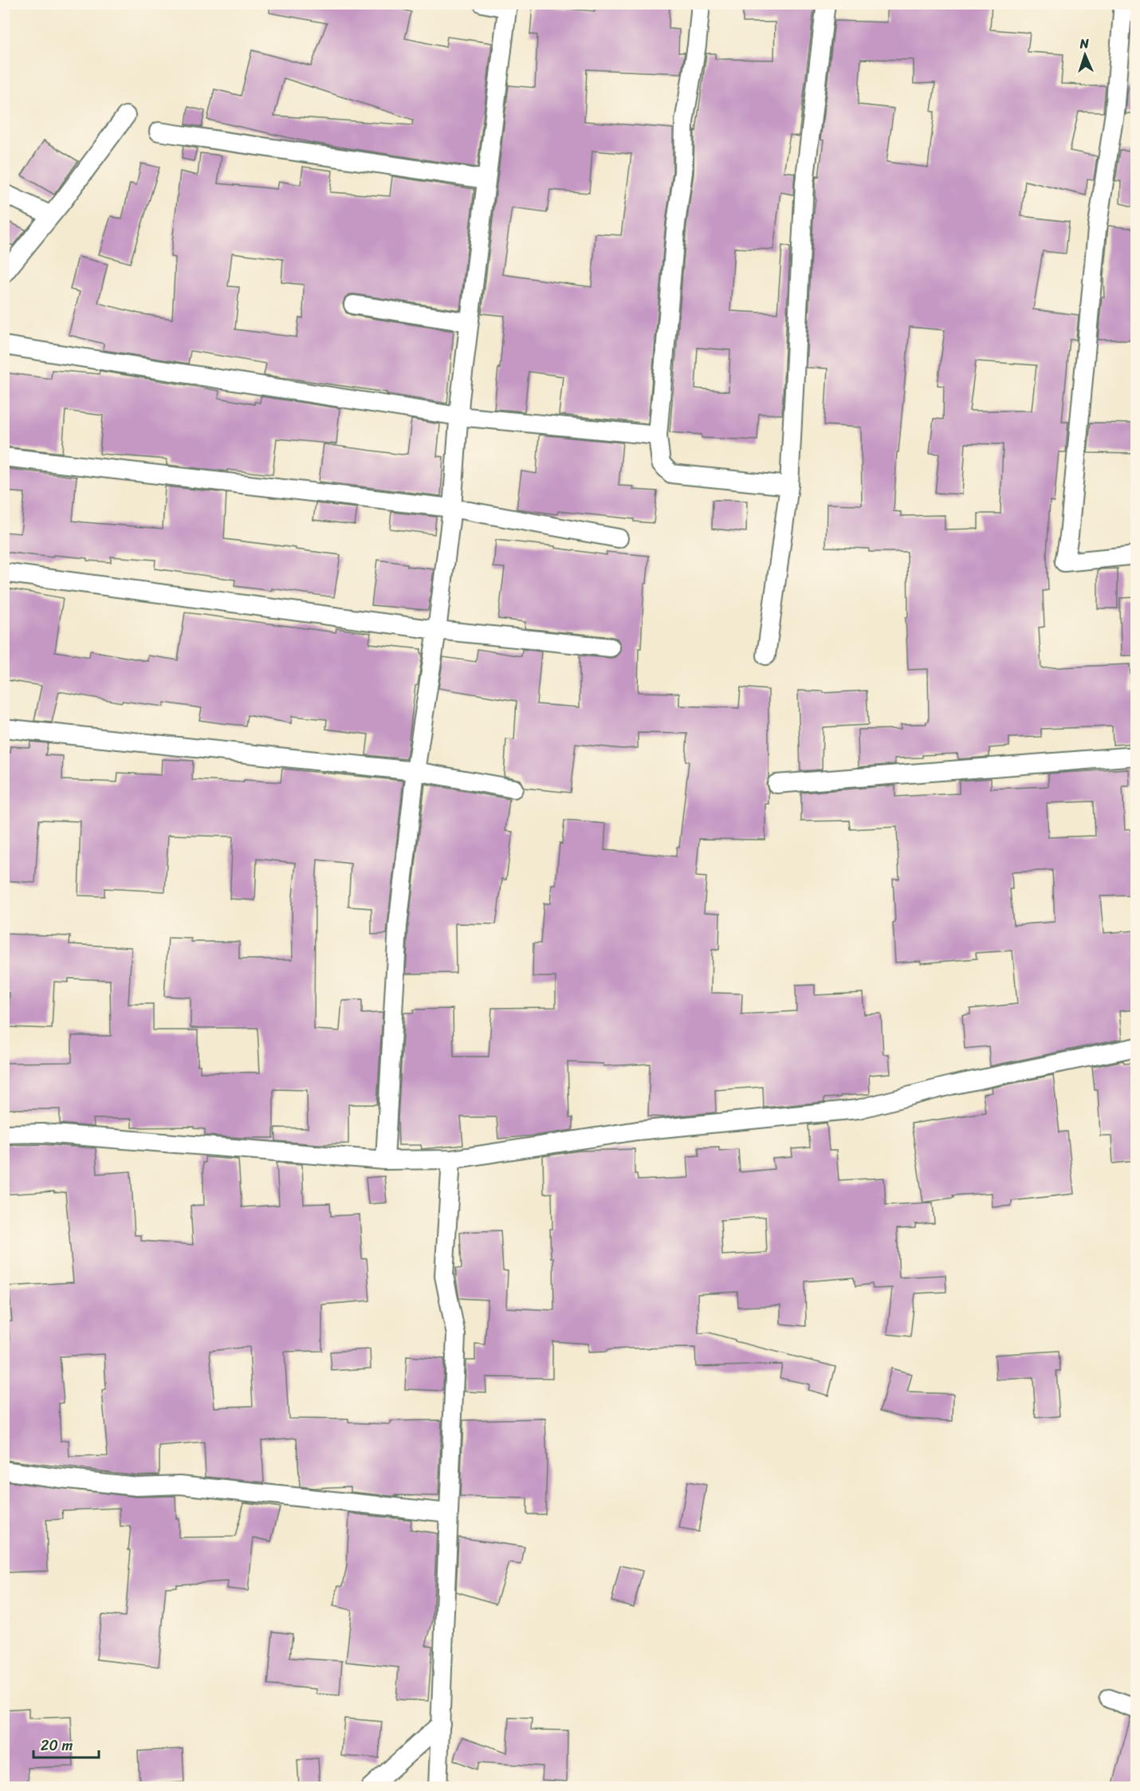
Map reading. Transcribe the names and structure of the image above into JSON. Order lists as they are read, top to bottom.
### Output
{
  "scale_bar": "20 m",
  "north": "top"
}
